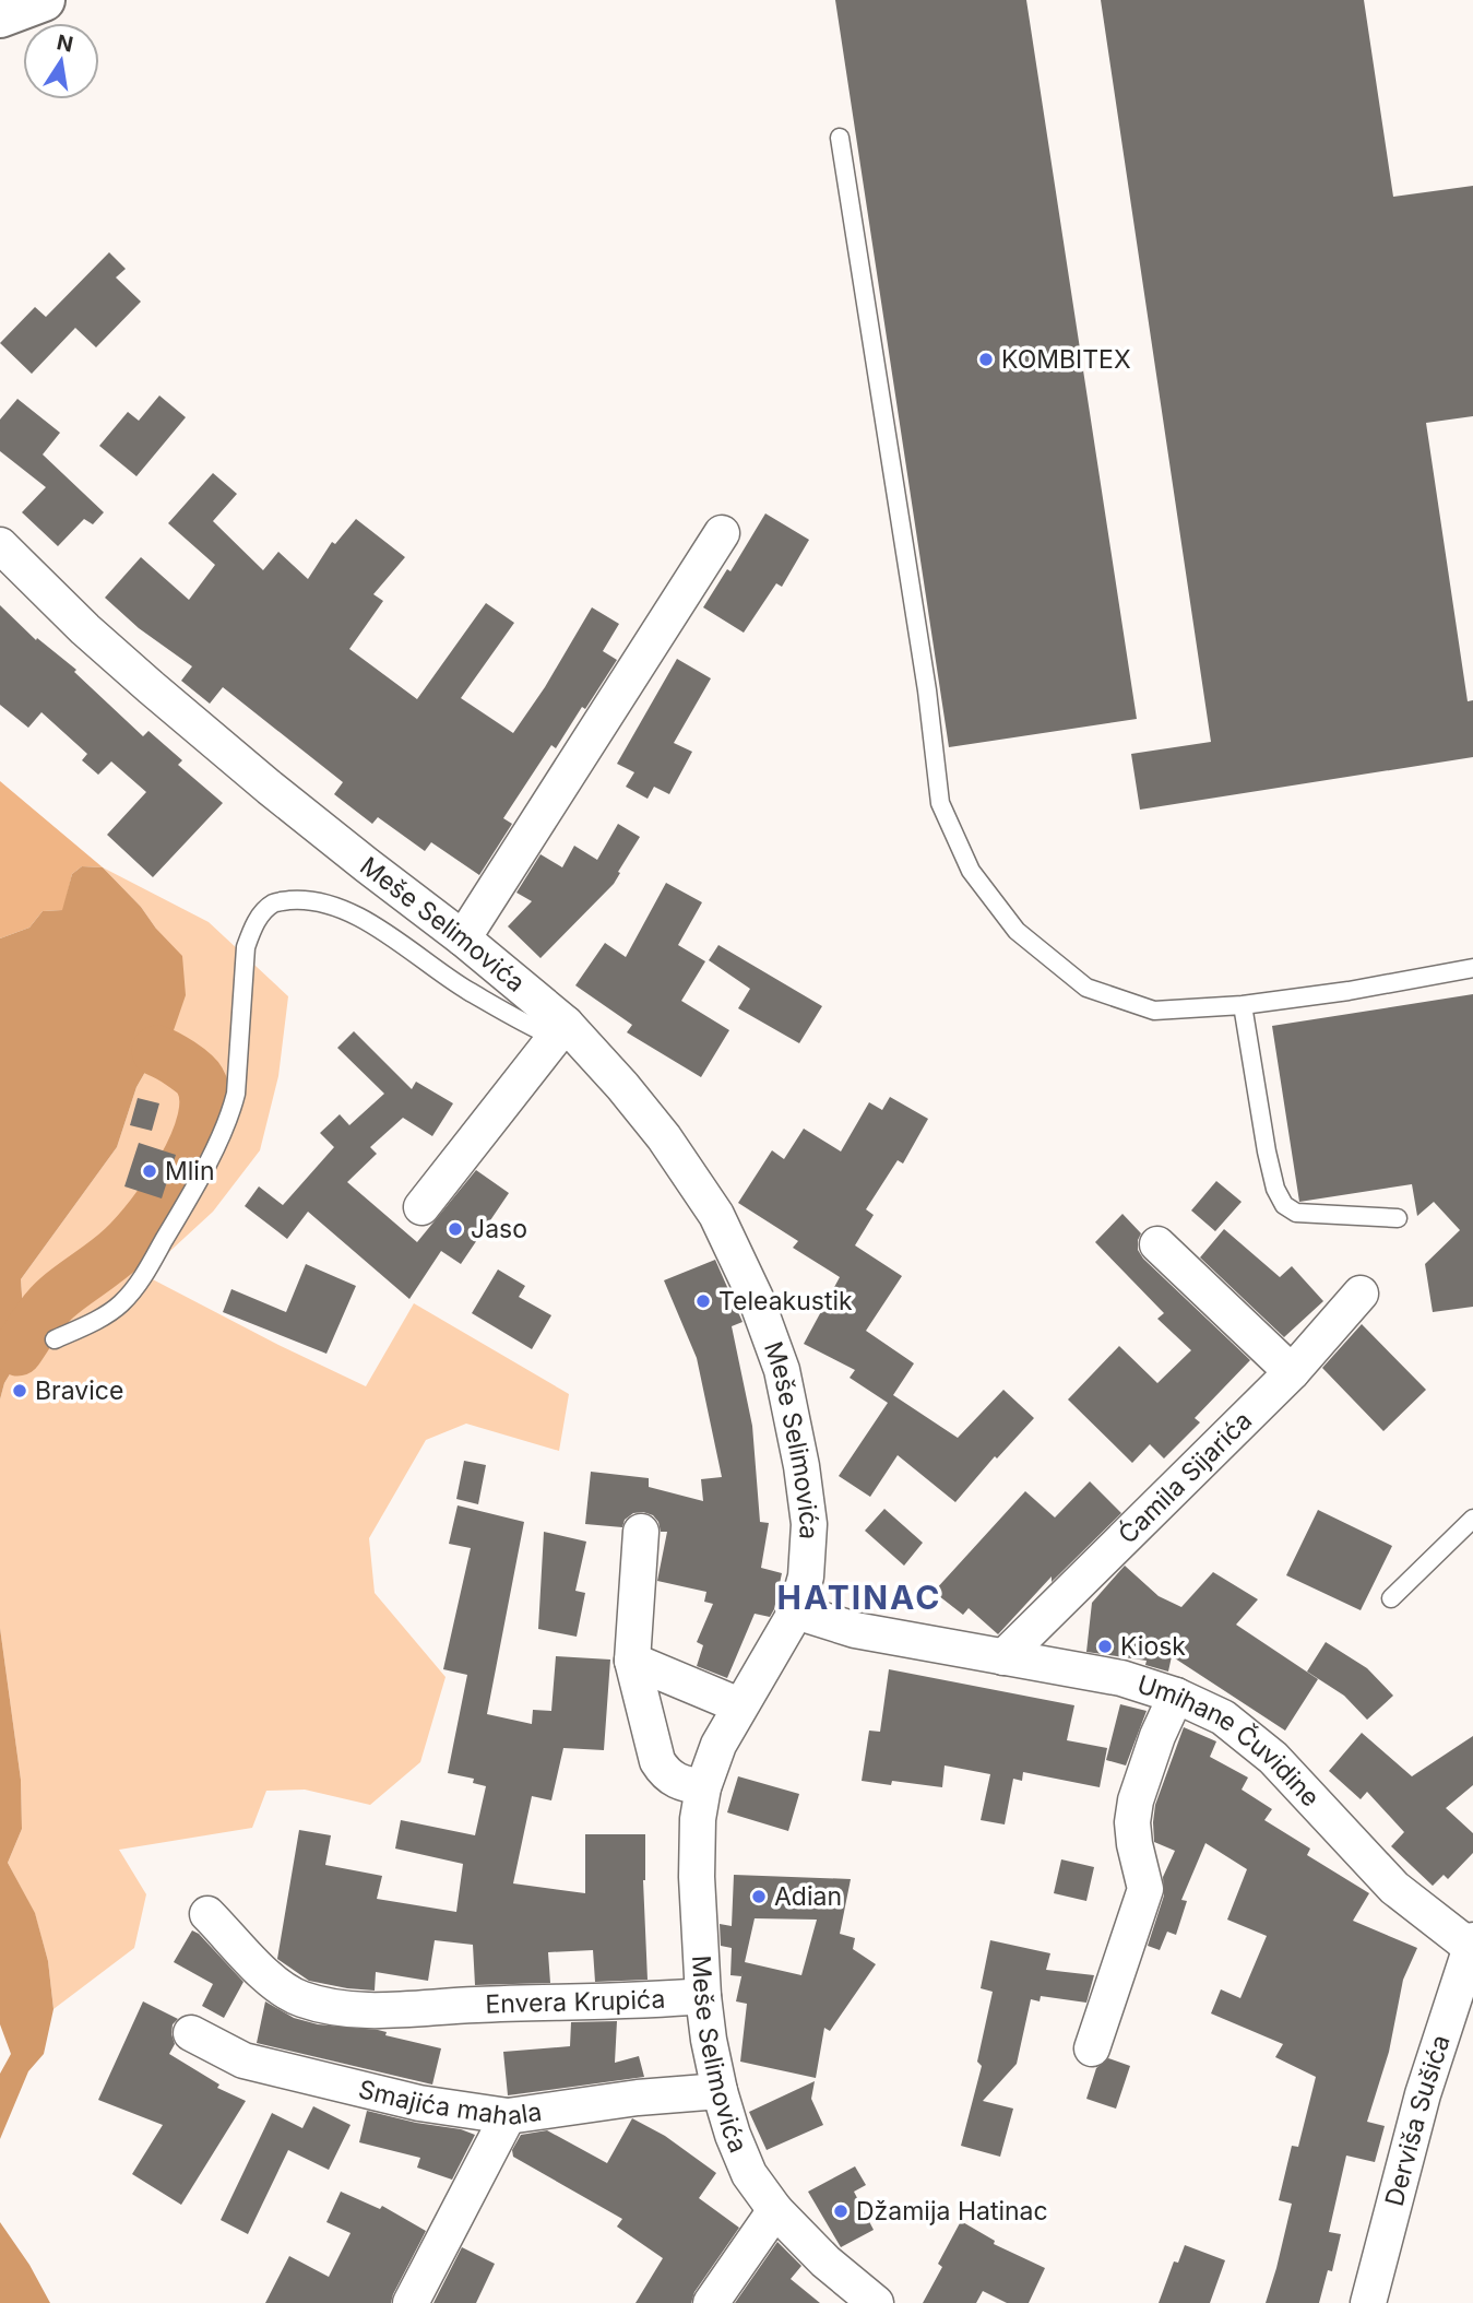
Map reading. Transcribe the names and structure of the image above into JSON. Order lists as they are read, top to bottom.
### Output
{
  "streets": {
    "street": [
      "Meše Selimovića",
      "Ćamila Sijarića",
      "Umihane Čuvidine",
      "Envera Krupića",
      "Smajića mahala",
      "Derviša Sušića"
    ]
  },
  "crossings": [
    ["Meše Selimovića", "Umihane Čuvidine"],
    ["Meše Selimovića", "Envera Krupića"],
    ["Meše Selimovića", "Smajića mahala"],
    ["Ćamila Sijarića", "Umihane Čuvidine"],
    ["Umihane Čuvidine", "Derviša Sušića"]
  ],
  "districts": ["HATINAC"],
  "places": [
    "KOMBITEX",
    "Mlin",
    "Jaso",
    "Teleakustik",
    "Bravice",
    "Kiosk",
    "Adian",
    "Džamija Hatinac"
  ],
  "north": "top"
}
